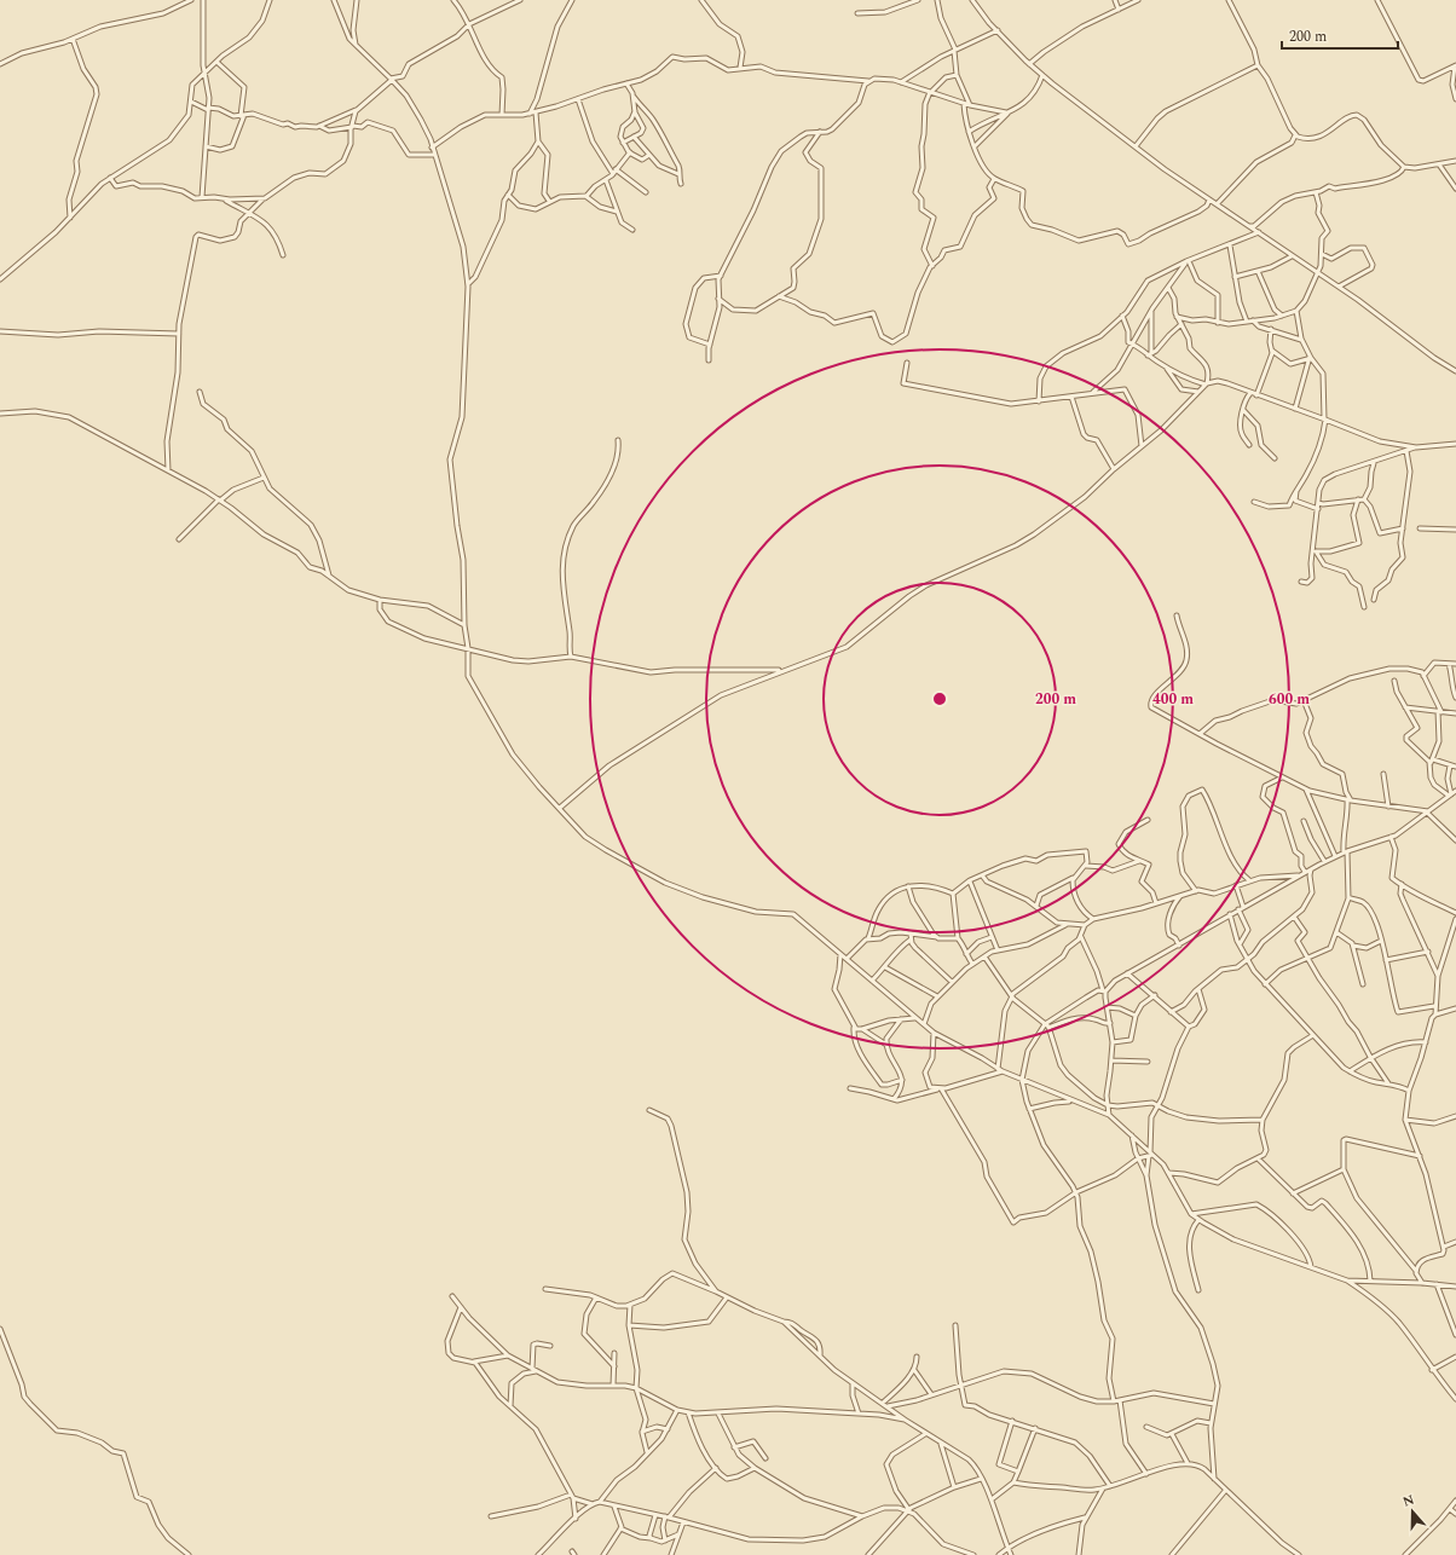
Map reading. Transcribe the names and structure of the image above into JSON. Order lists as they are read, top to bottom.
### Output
{
  "scale_bar": "200 m",
  "north": "top",
  "rings": ["200 m", "400 m", "600 m"]
}
